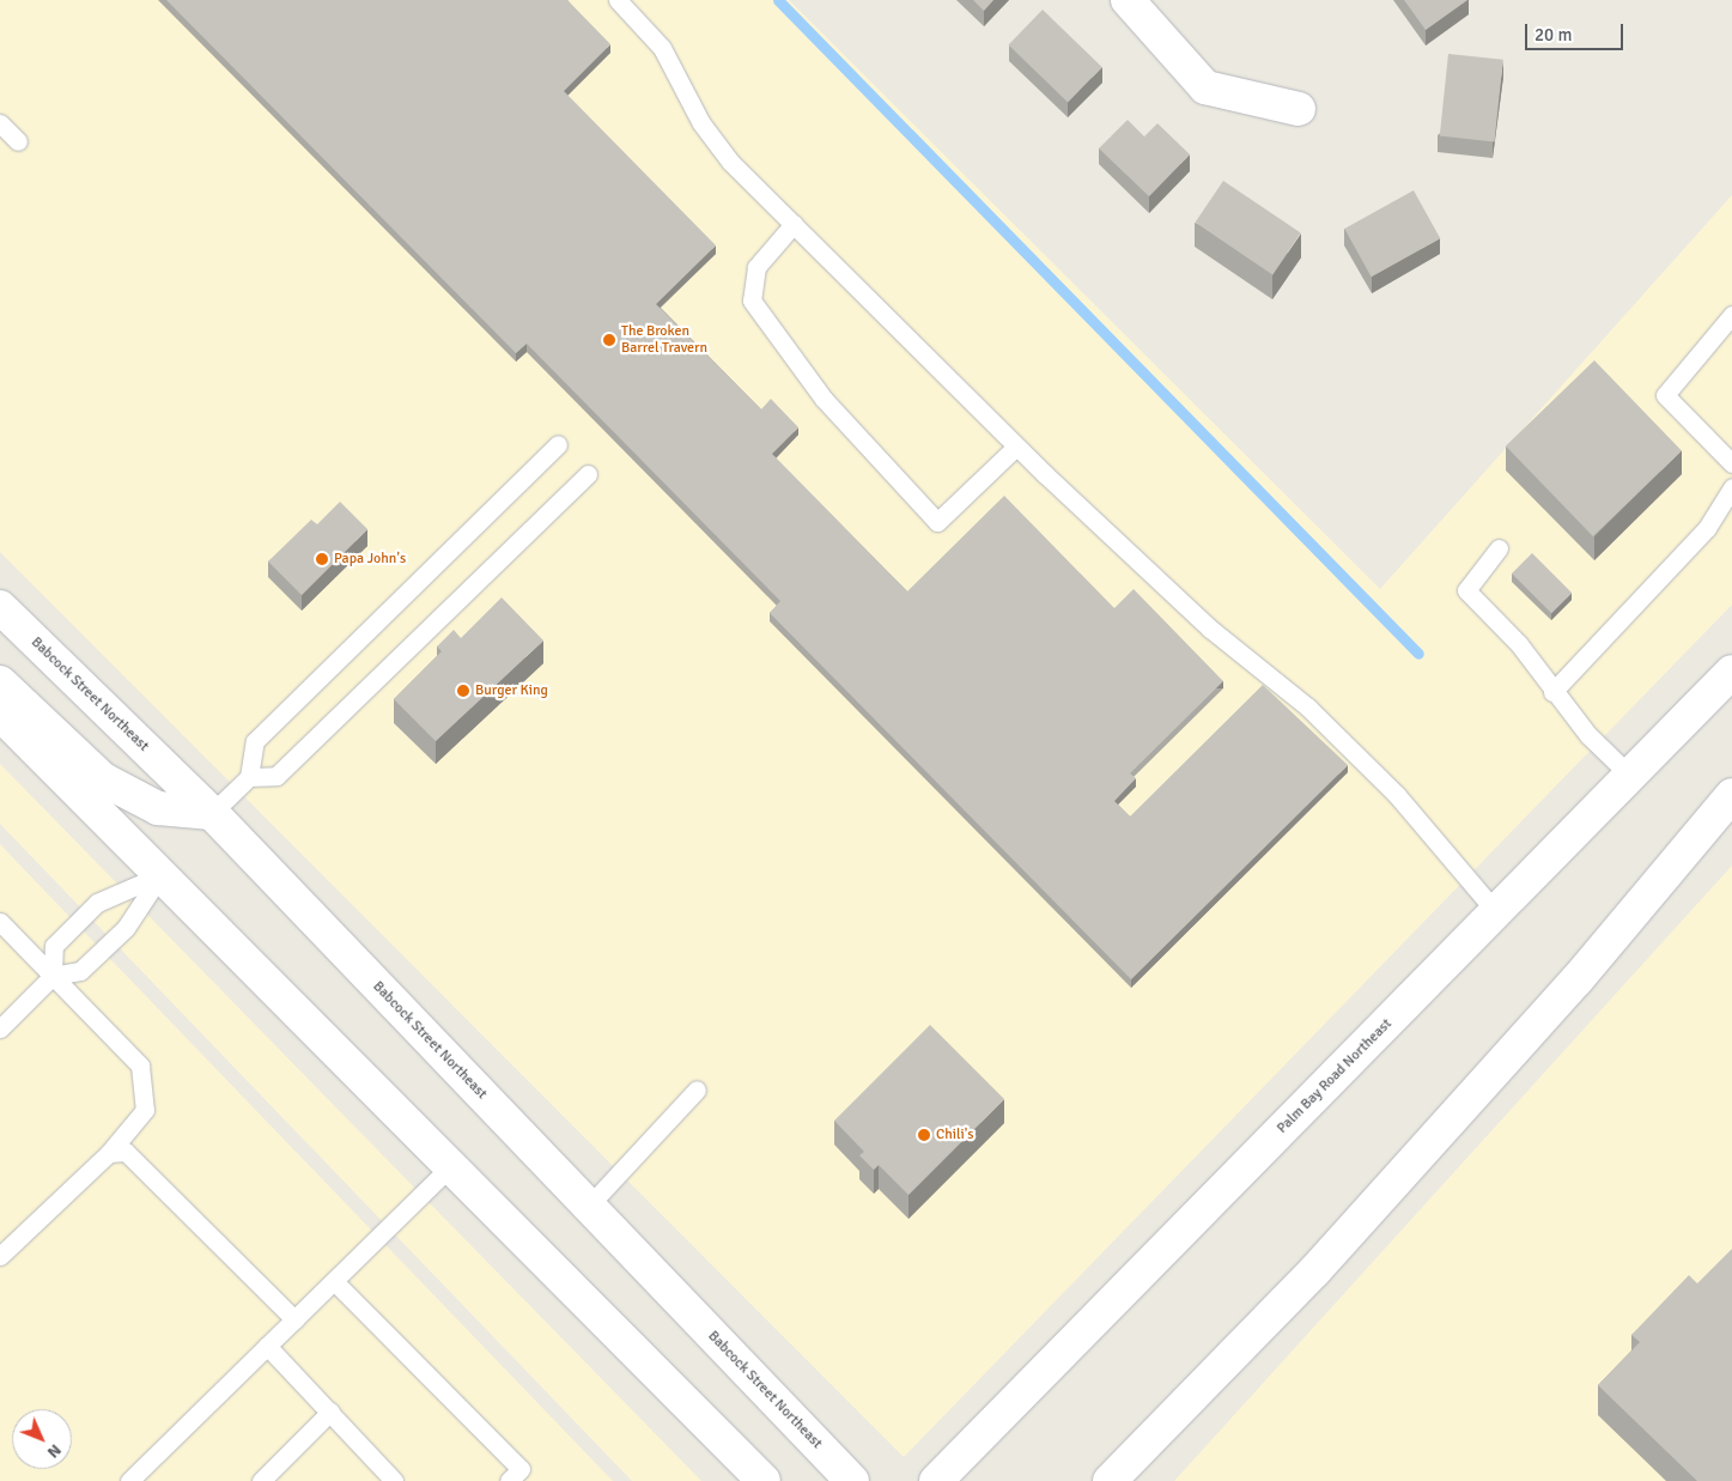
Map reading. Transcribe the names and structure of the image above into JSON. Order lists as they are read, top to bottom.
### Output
{
  "streets": {
    "main road": ["Babcock Street Northeast", "Palm Bay Road Northeast"]
  },
  "places": [
    "The Broken Barrel Travern",
    "Papa John's",
    "Burger King",
    "Chili's"
  ],
  "scale_bar": "20 m",
  "north": "bottom right"
}
